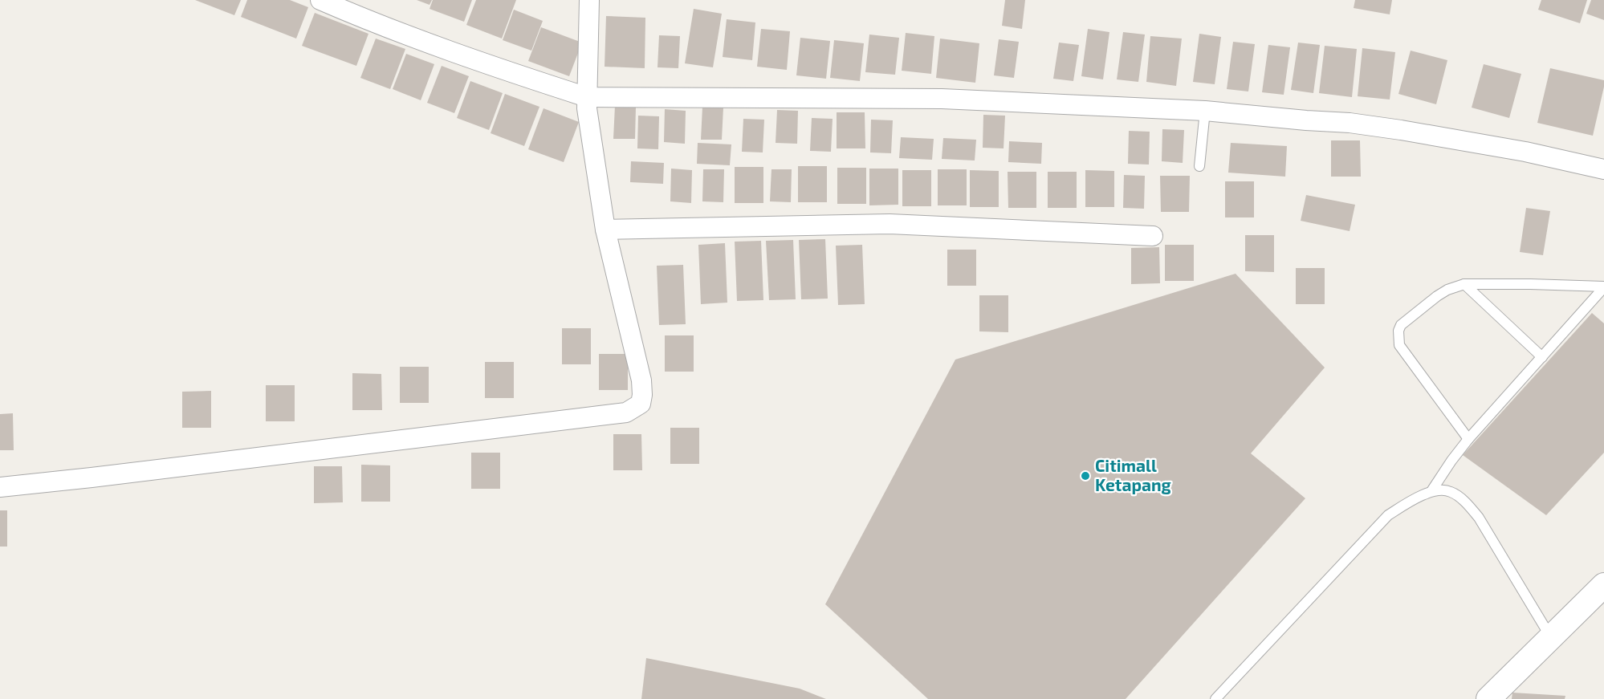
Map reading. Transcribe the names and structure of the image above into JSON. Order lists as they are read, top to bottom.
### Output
{
  "places": ["Citimall Ketapang"]
}
